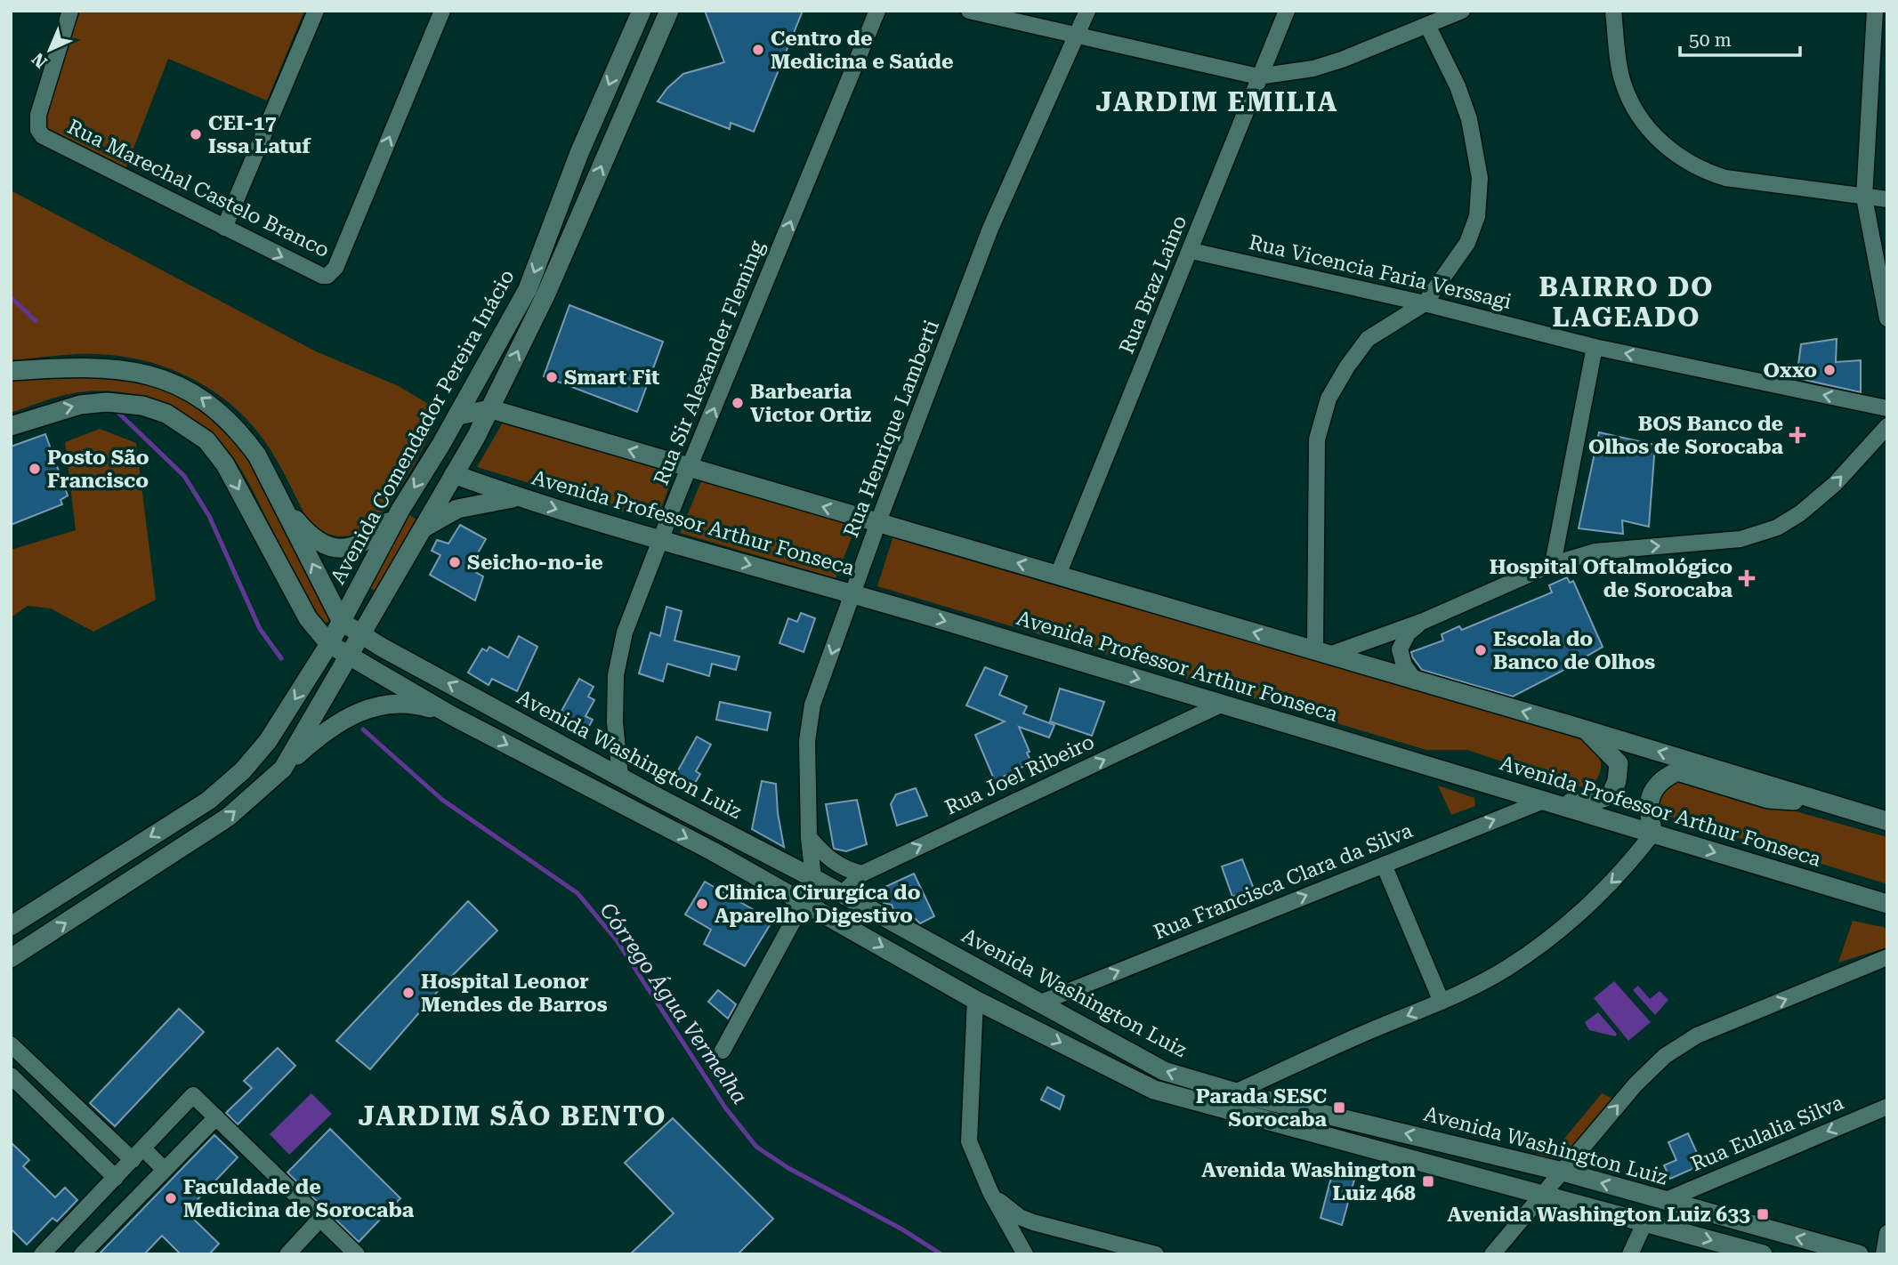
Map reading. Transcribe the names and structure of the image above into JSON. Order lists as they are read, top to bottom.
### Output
{
  "streets": {
    "main road": ["Avenida Comendador Pereira Inácio", "Avenida Professor Arthur Fonseca", "Avenida Washington Luiz"],
    "street": [
      "Rua Marechal Castelo Branco",
      "Rua Vicencia Faria Verssagi",
      "Rua Braz Laino",
      "Rua Sir Alexander Fleming",
      "Rua Henrique Lamberti",
      "Rua Joel Ribeiro",
      "Rua Francisca Clara da Silva",
      "Rua Eulalia Silva"
    ]
  },
  "crossings": [
    ["Rua Vicencia Faria Verssagi", "Rua Braz Laino"],
    ["Rua Sir Alexander Fleming", "Avenida Professor Arthur Fonseca"],
    ["Rua Sir Alexander Fleming", "Avenida Washington Luiz"],
    ["Rua Henrique Lamberti", "Avenida Professor Arthur Fonseca"],
    ["Rua Henrique Lamberti", "Avenida Washington Luiz"],
    ["Avenida Professor Arthur Fonseca", "Rua Joel Ribeiro"],
    ["Avenida Professor Arthur Fonseca", "Rua Francisca Clara da Silva"],
    ["Avenida Washington Luiz", "Rua Joel Ribeiro"],
    ["Avenida Washington Luiz", "Rua Francisca Clara da Silva"],
    ["Avenida Washington Luiz", "Rua Eulalia Silva"]
  ],
  "one_way": [
    "Rua Vicencia Faria Verssagi",
    "Rua Sir Alexander Fleming",
    "Rua Joel Ribeiro",
    "Rua Francisca Clara da Silva"
  ],
  "districts": ["JARDIM EMILIA", "BAIRRO DO LAGEADO", "JARDIM SÃO BENTO"],
  "water": ["Córrego Água Vermelha"],
  "places": {
    "other": [
      "Centro de Medicina e Saúde",
      "CEI-17 Issa Latuf",
      "Oxxo",
      "Smart Fit",
      "Barbearia Victor Ortiz",
      "Posto São Francisco",
      "Seicho-no-ie",
      "Escola do Banco de Olhos",
      "Clinica Cirurgíca do Aparelho Digestivo",
      "Hospital Leonor Mendes de Barros",
      "Faculdade de Medicina de Sorocaba"
    ],
    "health": ["BOS Banco de Olhos de Sorocaba", "Hospital Oftalmológico de Sorocaba"],
    "transit": ["Parada SESC Sorocaba", "Avenida Washington Luiz 468", "Avenida Washington Luiz 633"]
  },
  "scale_bar": "50 m",
  "north": "bottom left"
}
